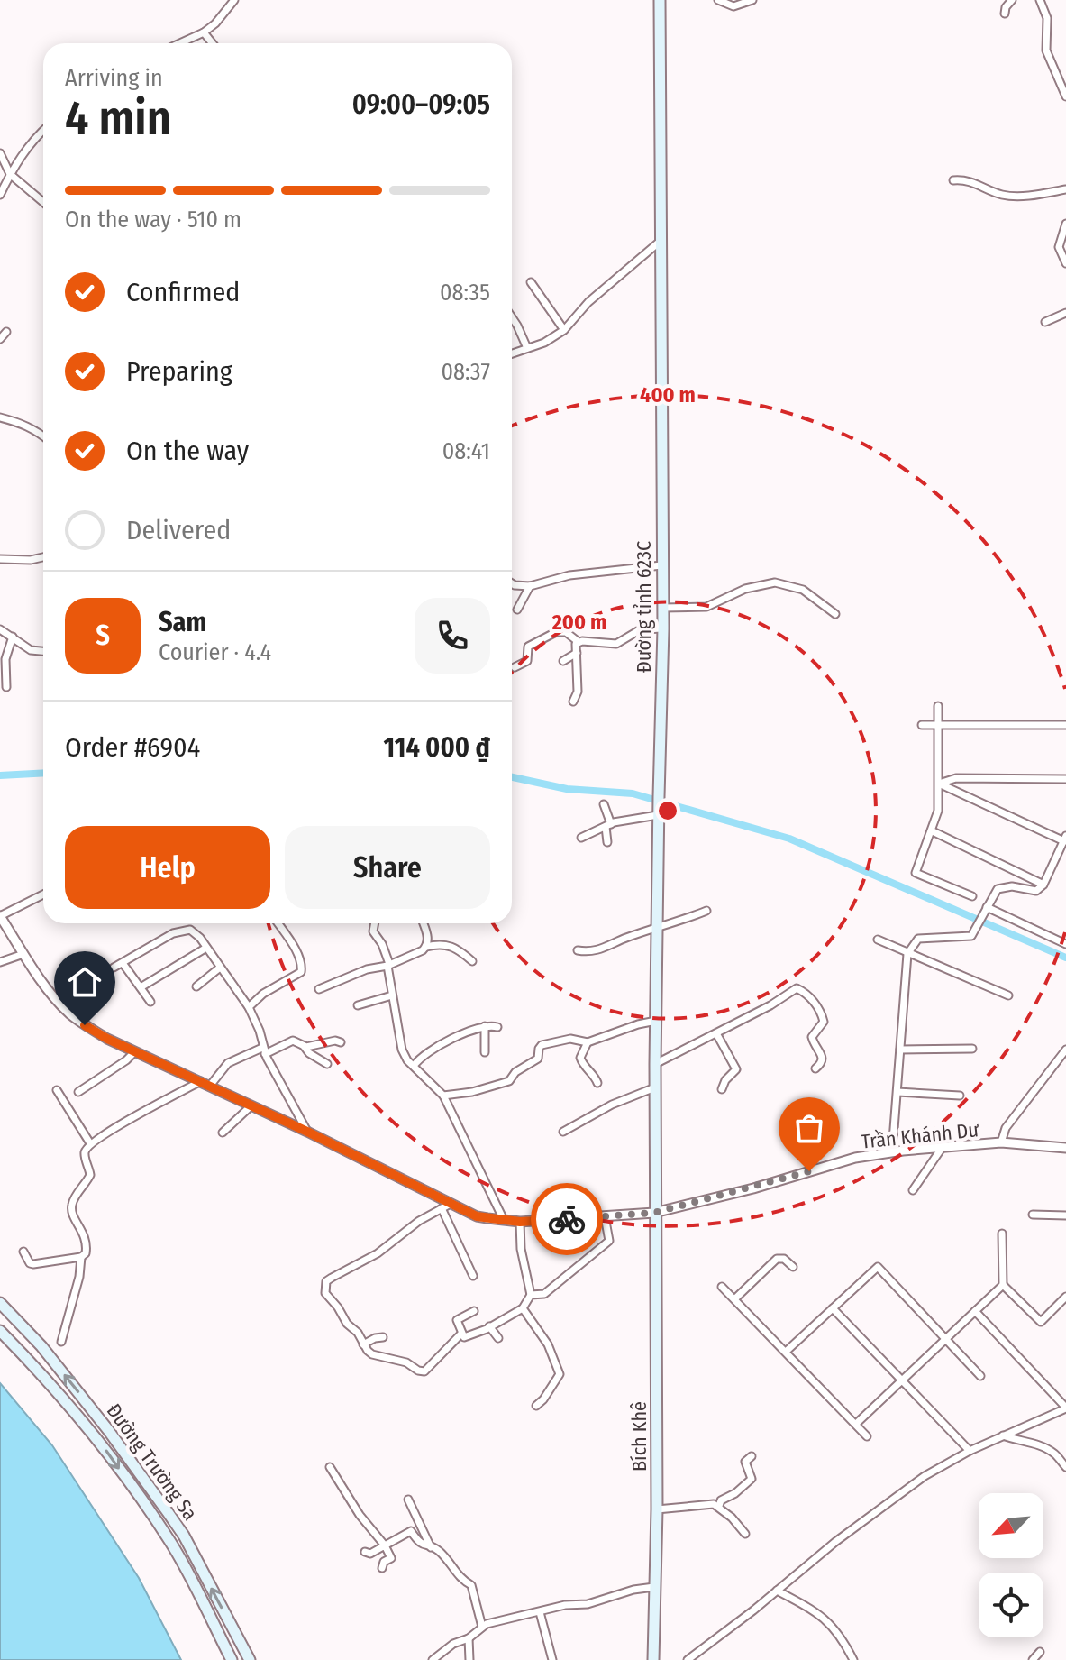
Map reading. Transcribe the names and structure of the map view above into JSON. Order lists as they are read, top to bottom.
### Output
{
  "streets": {
    "main road": ["Đường tỉnh 623C", "Bích Khê", "Đường Trường Sa"],
    "street": ["Trần Khánh Dư"]
  },
  "crossings": [
    ["Đường tỉnh 623C", "Trần Khánh Dư"],
    ["Đường tỉnh 623C", "Bích Khê"],
    ["Trần Khánh Dư", "Bích Khê"]
  ],
  "north": "bottom left",
  "page": {
    "heading": ["4 min", "Arriving in", "09:00–09:05"],
    "panel": [
      "Sam",
      "Courier · 4.4",
      "Order #6904",
      "114 000 ₫"
    ],
    "bar": "On the way · 510 m",
    "list": [
      ["Confirmed", "08:35"],
      ["Preparing", "08:37"],
      ["On the way", "08:41"],
      "Delivered"
    ],
    "round": "S",
    "buttons": ["Help", "Share"]
  },
  "rings": ["400 m", "200 m"]
}
